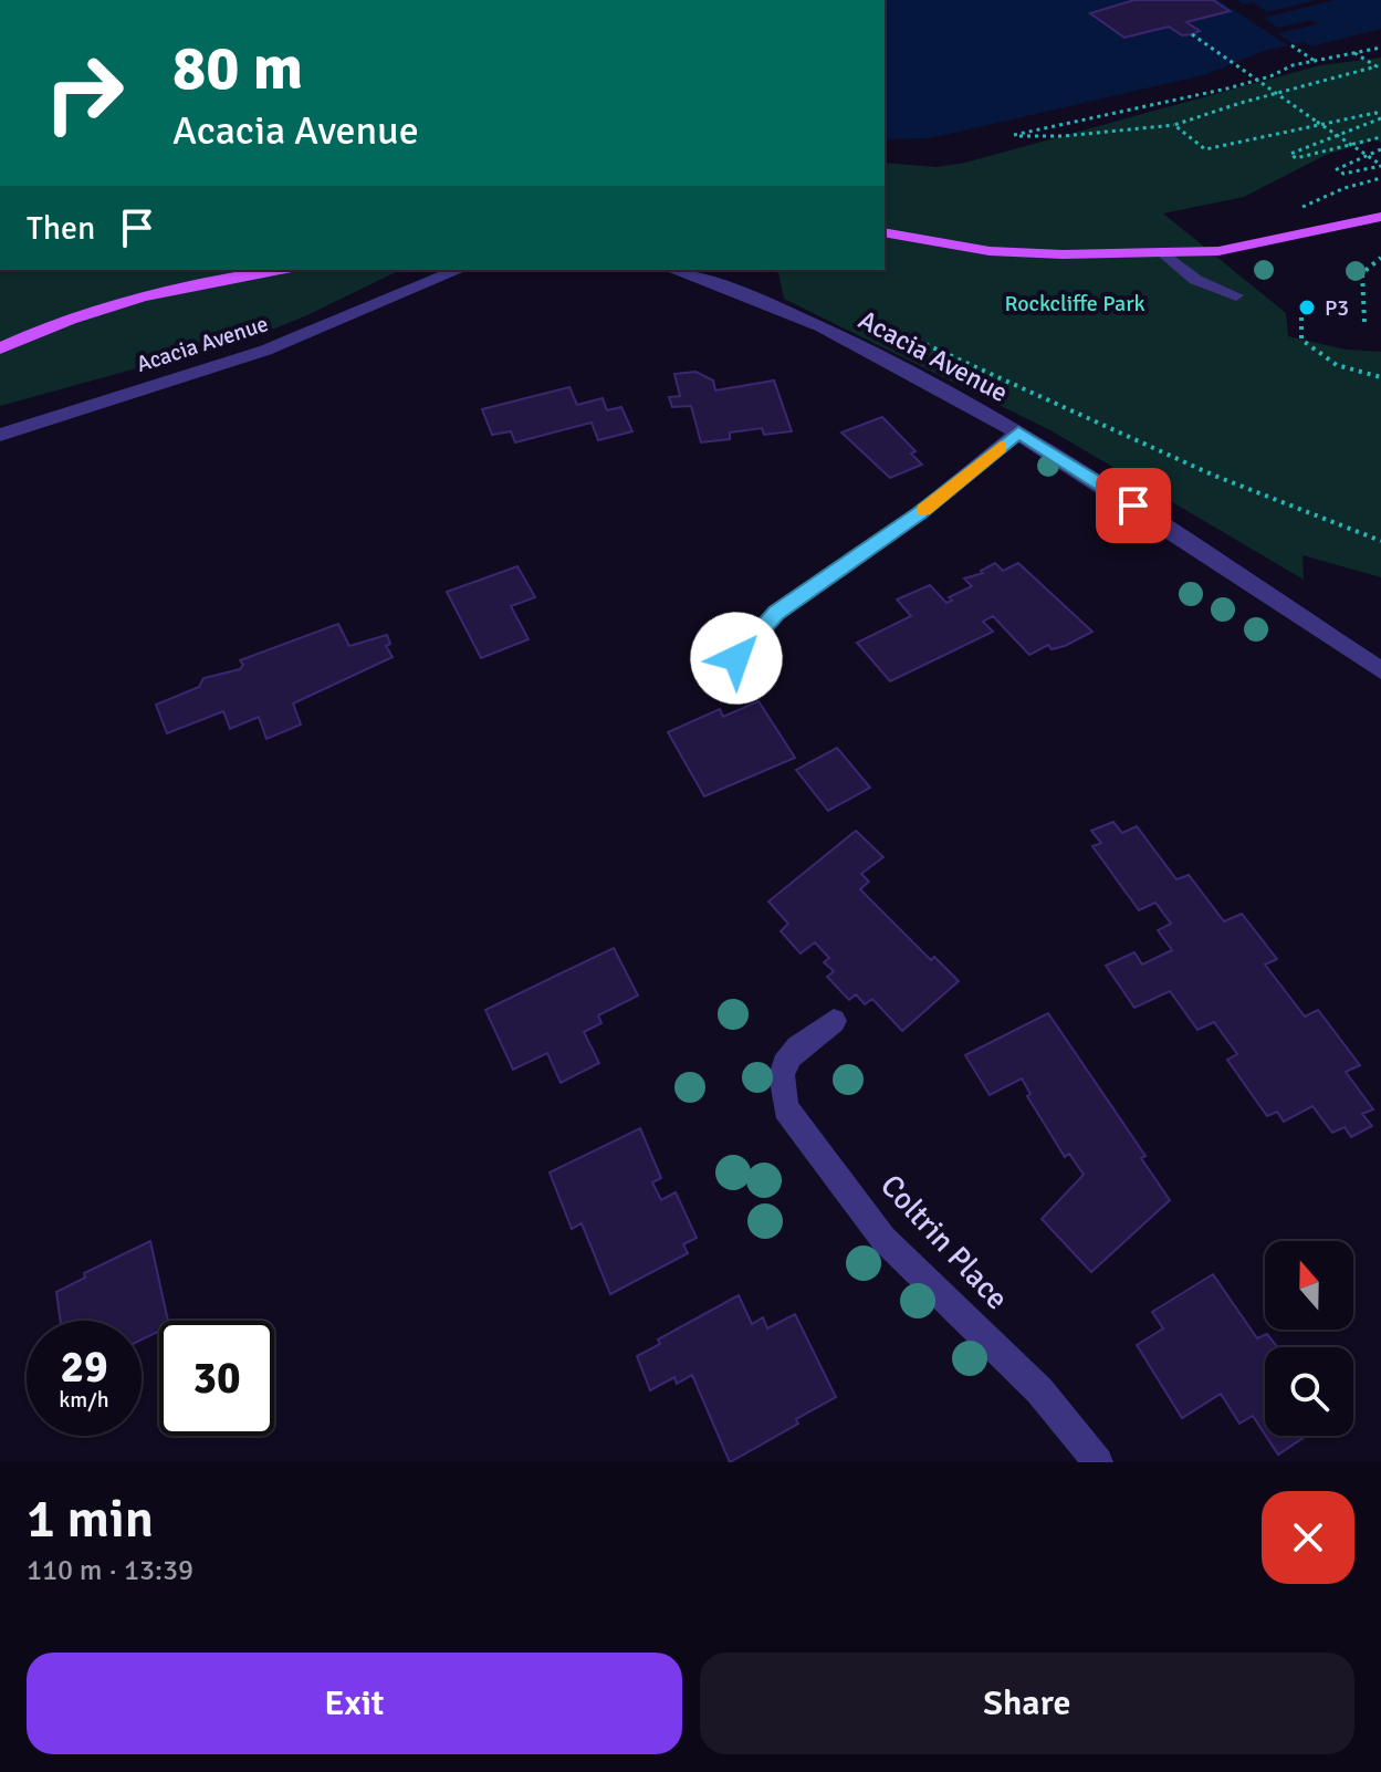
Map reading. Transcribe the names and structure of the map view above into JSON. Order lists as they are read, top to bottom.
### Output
{
  "streets": {
    "street": ["Acacia Avenue", "Coltrin Place"]
  },
  "parks": ["Rockcliffe Park"],
  "places": ["P3"],
  "north": "top",
  "page": {
    "turn": ["80 m", "Acacia Avenue"],
    "then": "Then",
    "speed": "29 km/h",
    "limit": "30",
    "heading": ["1 min", "110 m · 13:39"],
    "buttons": ["Exit", "Share"]
  }
}
